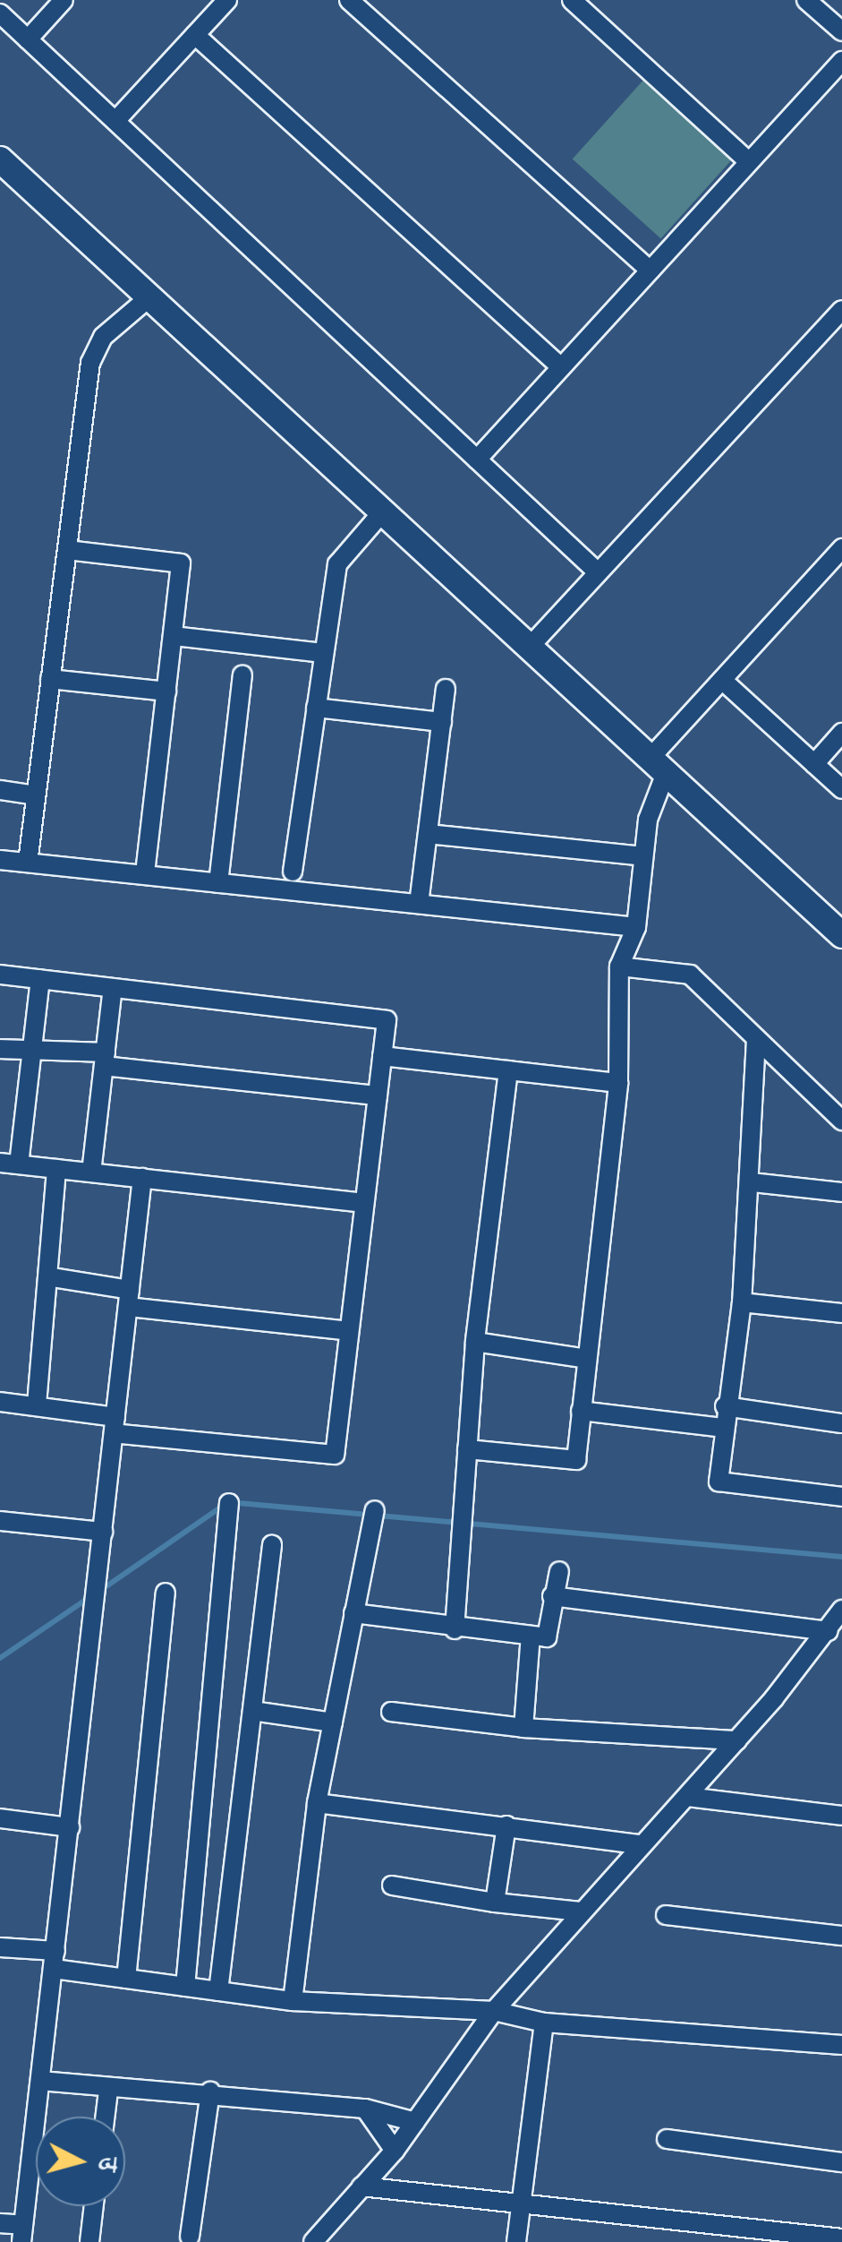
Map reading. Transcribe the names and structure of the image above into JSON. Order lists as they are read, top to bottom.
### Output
{
  "north": "right"
}
